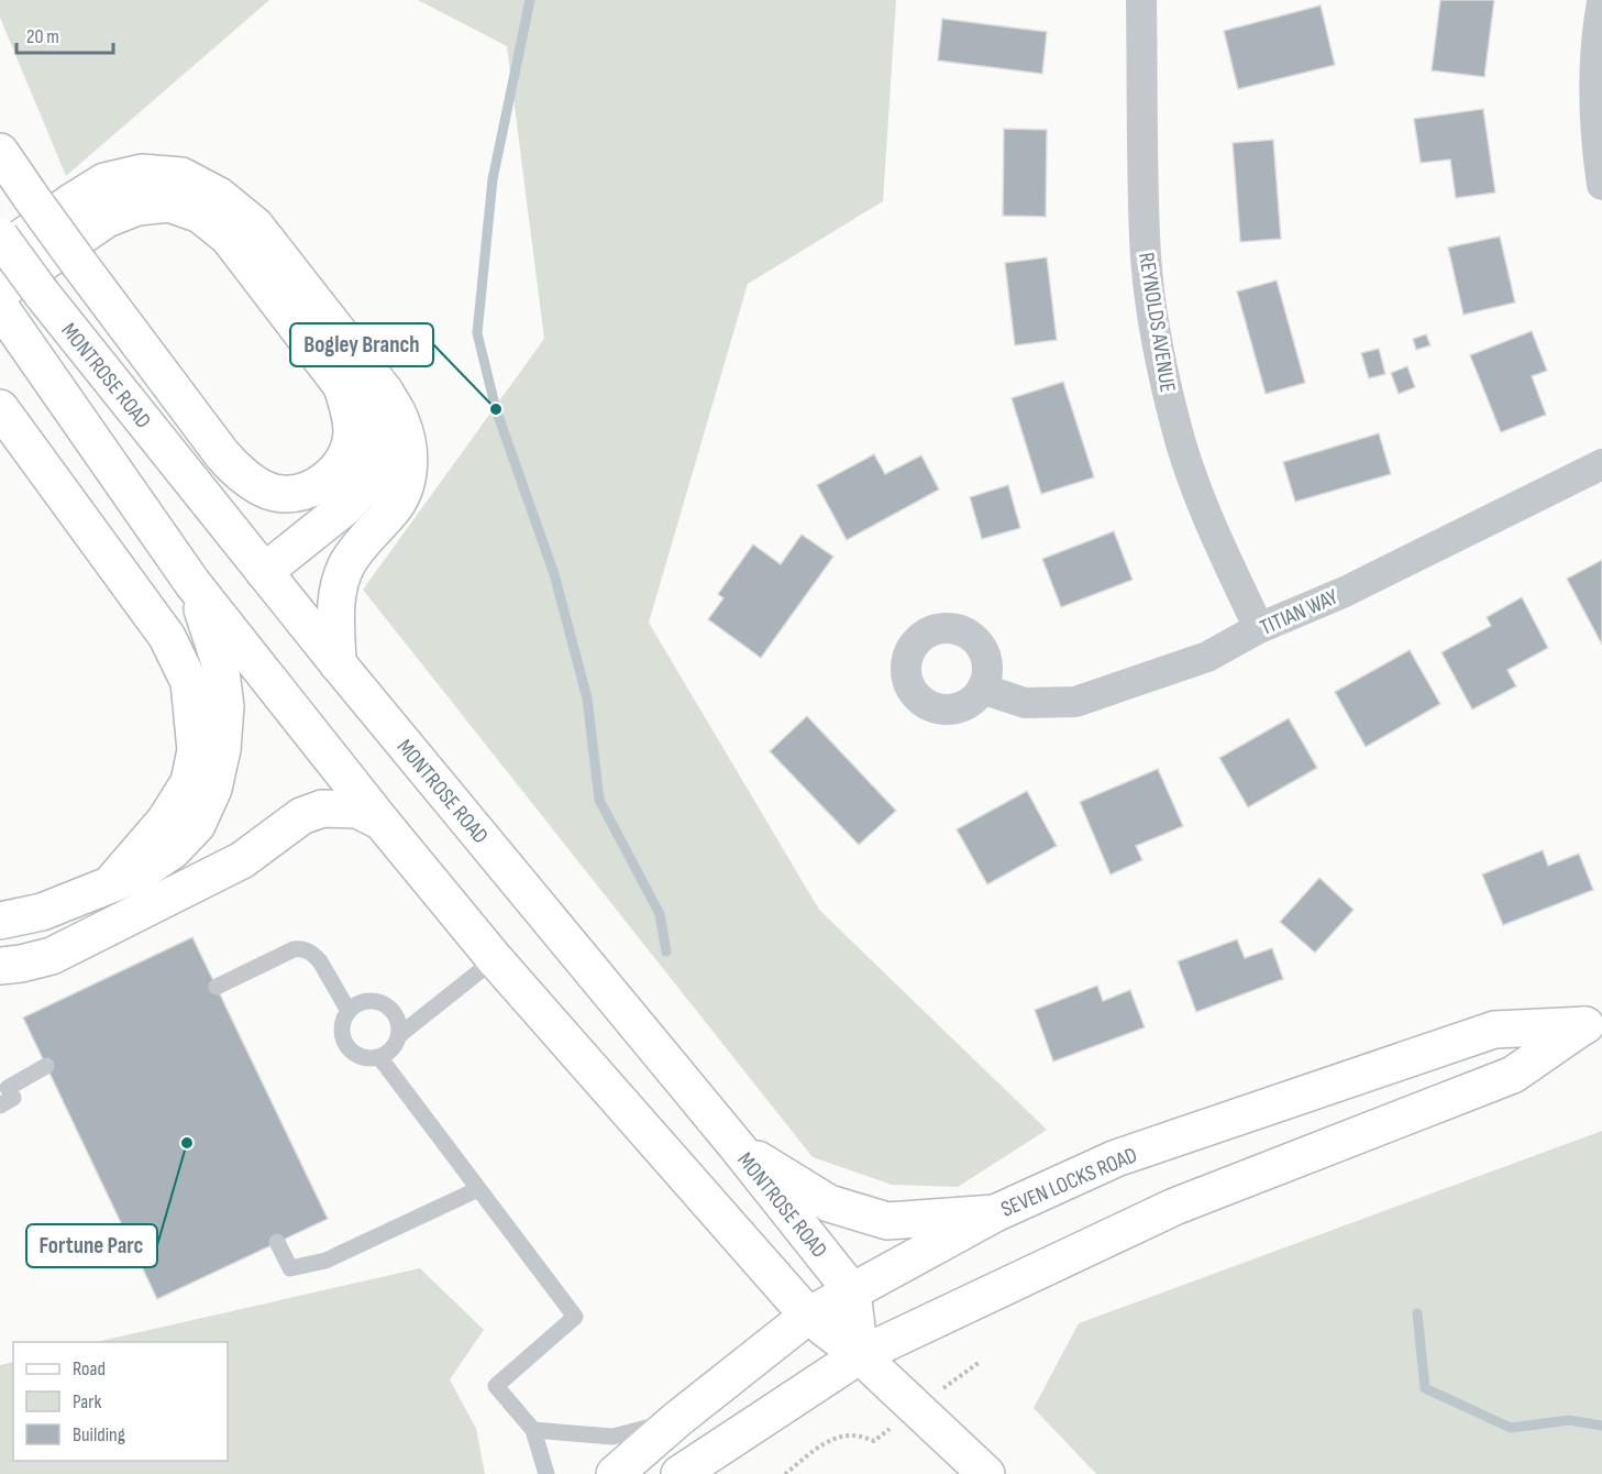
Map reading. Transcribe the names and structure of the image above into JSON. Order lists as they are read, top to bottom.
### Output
{
  "streets": {
    "main road": ["MONTROSE ROAD", "SEVEN LOCKS ROAD"],
    "street": ["REYNOLDS AVENUE", "TITIAN WAY"]
  },
  "crossings": [
    ["REYNOLDS AVENUE", "TITIAN WAY"],
    ["MONTROSE ROAD", "SEVEN LOCKS ROAD"]
  ],
  "places": ["Bogley Branch", "Fortune Parc"],
  "legend": ["Road", "Park", "Building"],
  "scale_bar": "20 m"
}
